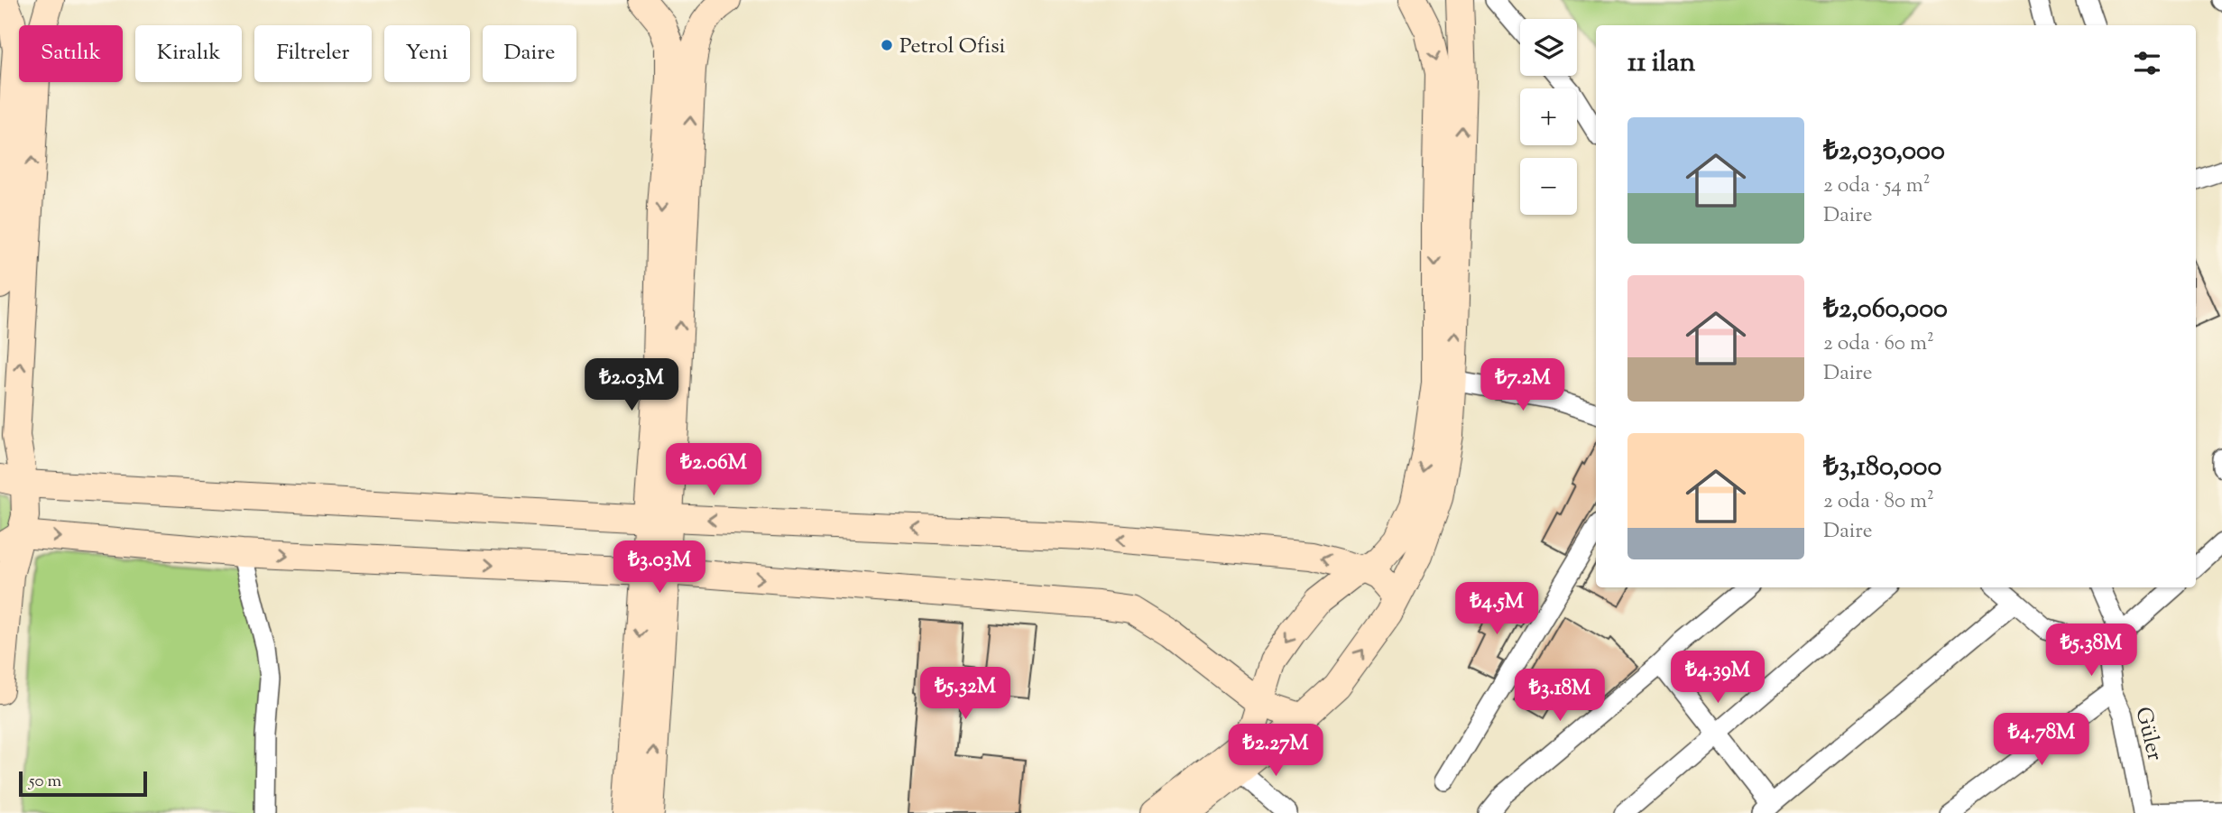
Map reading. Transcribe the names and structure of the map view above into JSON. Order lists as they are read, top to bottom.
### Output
{
  "streets": {
    "street": ["Güler"]
  },
  "places": ["Petrol Ofisi"],
  "scale_bar": "50 m",
  "page": {
    "map_buttons": ["+", "−"],
    "chip": [
      "Satılık",
      "Kiralık",
      "Filtreler",
      "Yeni",
      "Daire"
    ],
    "heading": "11 ilan",
    "list": [
      {
        "name": "₺2,030,000",
        "note": "2 oda · 54 m² · Daire"
      },
      {
        "name": "₺2,060,000",
        "note": "2 oda · 60 m² · Daire"
      },
      {
        "name": "₺3,180,000",
        "note": "2 oda · 80 m² · Daire"
      }
    ],
    "price": [
      "₺2.03M",
      "₺7.2M",
      "₺2.06M",
      "₺3.03M",
      "₺4.5M",
      "₺5.38M",
      "₺4.39M",
      "₺5.32M",
      "₺3.18M",
      "₺4.78M",
      "₺2.27M"
    ],
    "scale": "50 m"
  }
}
